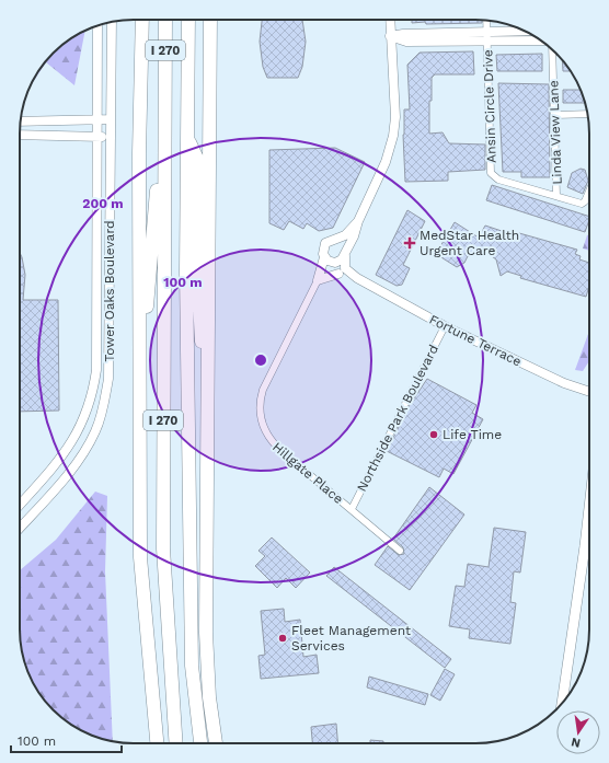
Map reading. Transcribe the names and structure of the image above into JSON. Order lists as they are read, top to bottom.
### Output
{
  "streets": {
    "highway": ["I 270"],
    "street": [
      "Ansin Circle Drive",
      "Linda View Lane",
      "Tower Oaks Boulevard",
      "Fortune Terrace",
      "Northside Park Boulevard",
      "Hillgate Place"
    ]
  },
  "crossings": [
    ["Ansin Circle Drive", "Linda View Lane"],
    ["Fortune Terrace", "Northside Park Boulevard"],
    ["Northside Park Boulevard", "Hillgate Place"]
  ],
  "places": {
    "health": ["MedStar Health Urgent Care"],
    "other": ["Life Time", "Fleet Management Services"]
  },
  "scale_bar": "100 m",
  "north": "bottom",
  "rings": ["200 m", "100 m"]
}
